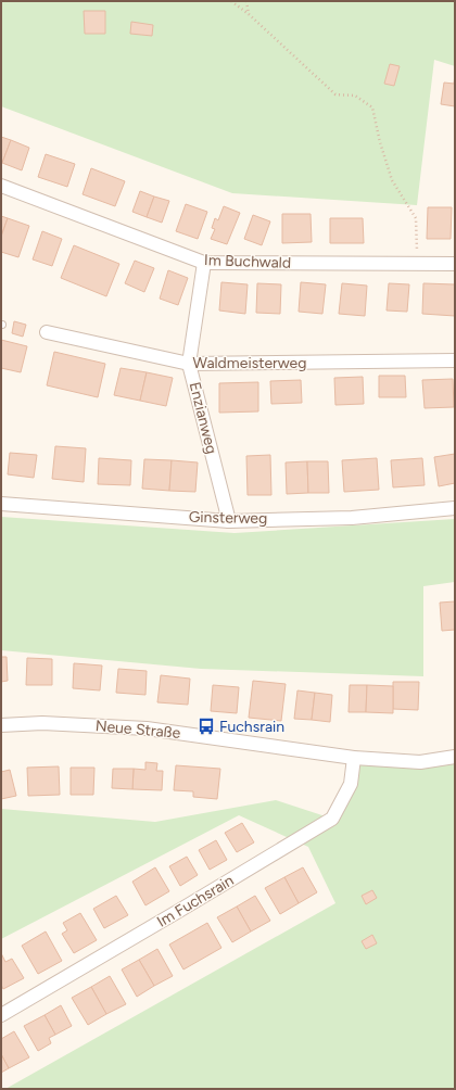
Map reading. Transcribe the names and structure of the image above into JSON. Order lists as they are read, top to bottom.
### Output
{
  "streets": {
    "street": [
      "Im Buchwald",
      "Waldmeisterweg",
      "Enzianweg",
      "Ginsterweg",
      "Neue Straße",
      "Im Fuchsrain"
    ]
  },
  "crossings": [
    ["Im Buchwald", "Enzianweg"],
    ["Waldmeisterweg", "Enzianweg"],
    ["Enzianweg", "Ginsterweg"],
    ["Neue Straße", "Im Fuchsrain"]
  ],
  "places": {
    "bus stop": ["Fuchsrain"]
  }
}
